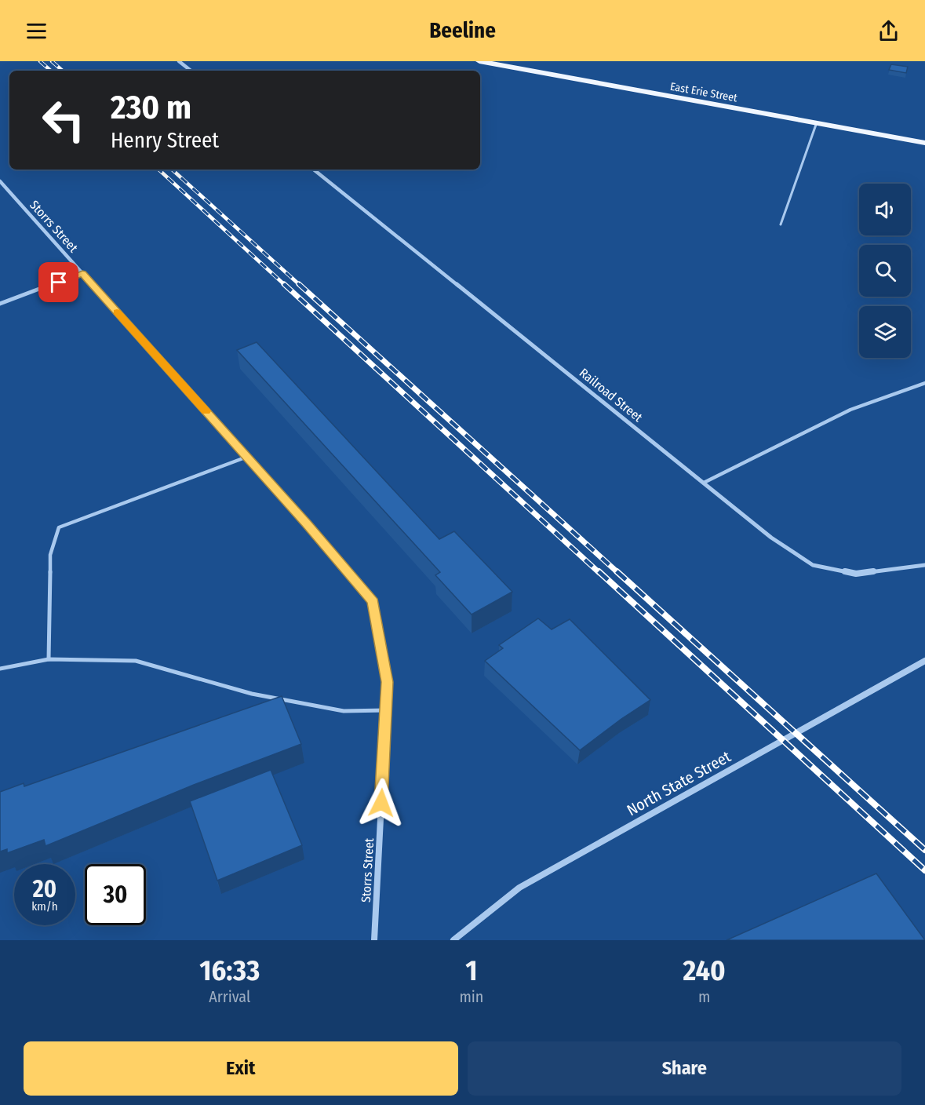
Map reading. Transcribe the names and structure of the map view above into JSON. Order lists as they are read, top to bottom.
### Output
{
  "streets": {
    "main road": ["East Erie Street"],
    "street": ["Storrs Street", "Railroad Street", "North State Street"]
  },
  "page": {
    "header": "Beeline",
    "turn": ["230 m", "Henry Street"],
    "speed": "20 km/h",
    "limit": "30",
    "eta": [
      "16:33",
      "Arrival",
      "1",
      "min",
      "240",
      "m"
    ],
    "buttons": ["Exit", "Share"]
  }
}
